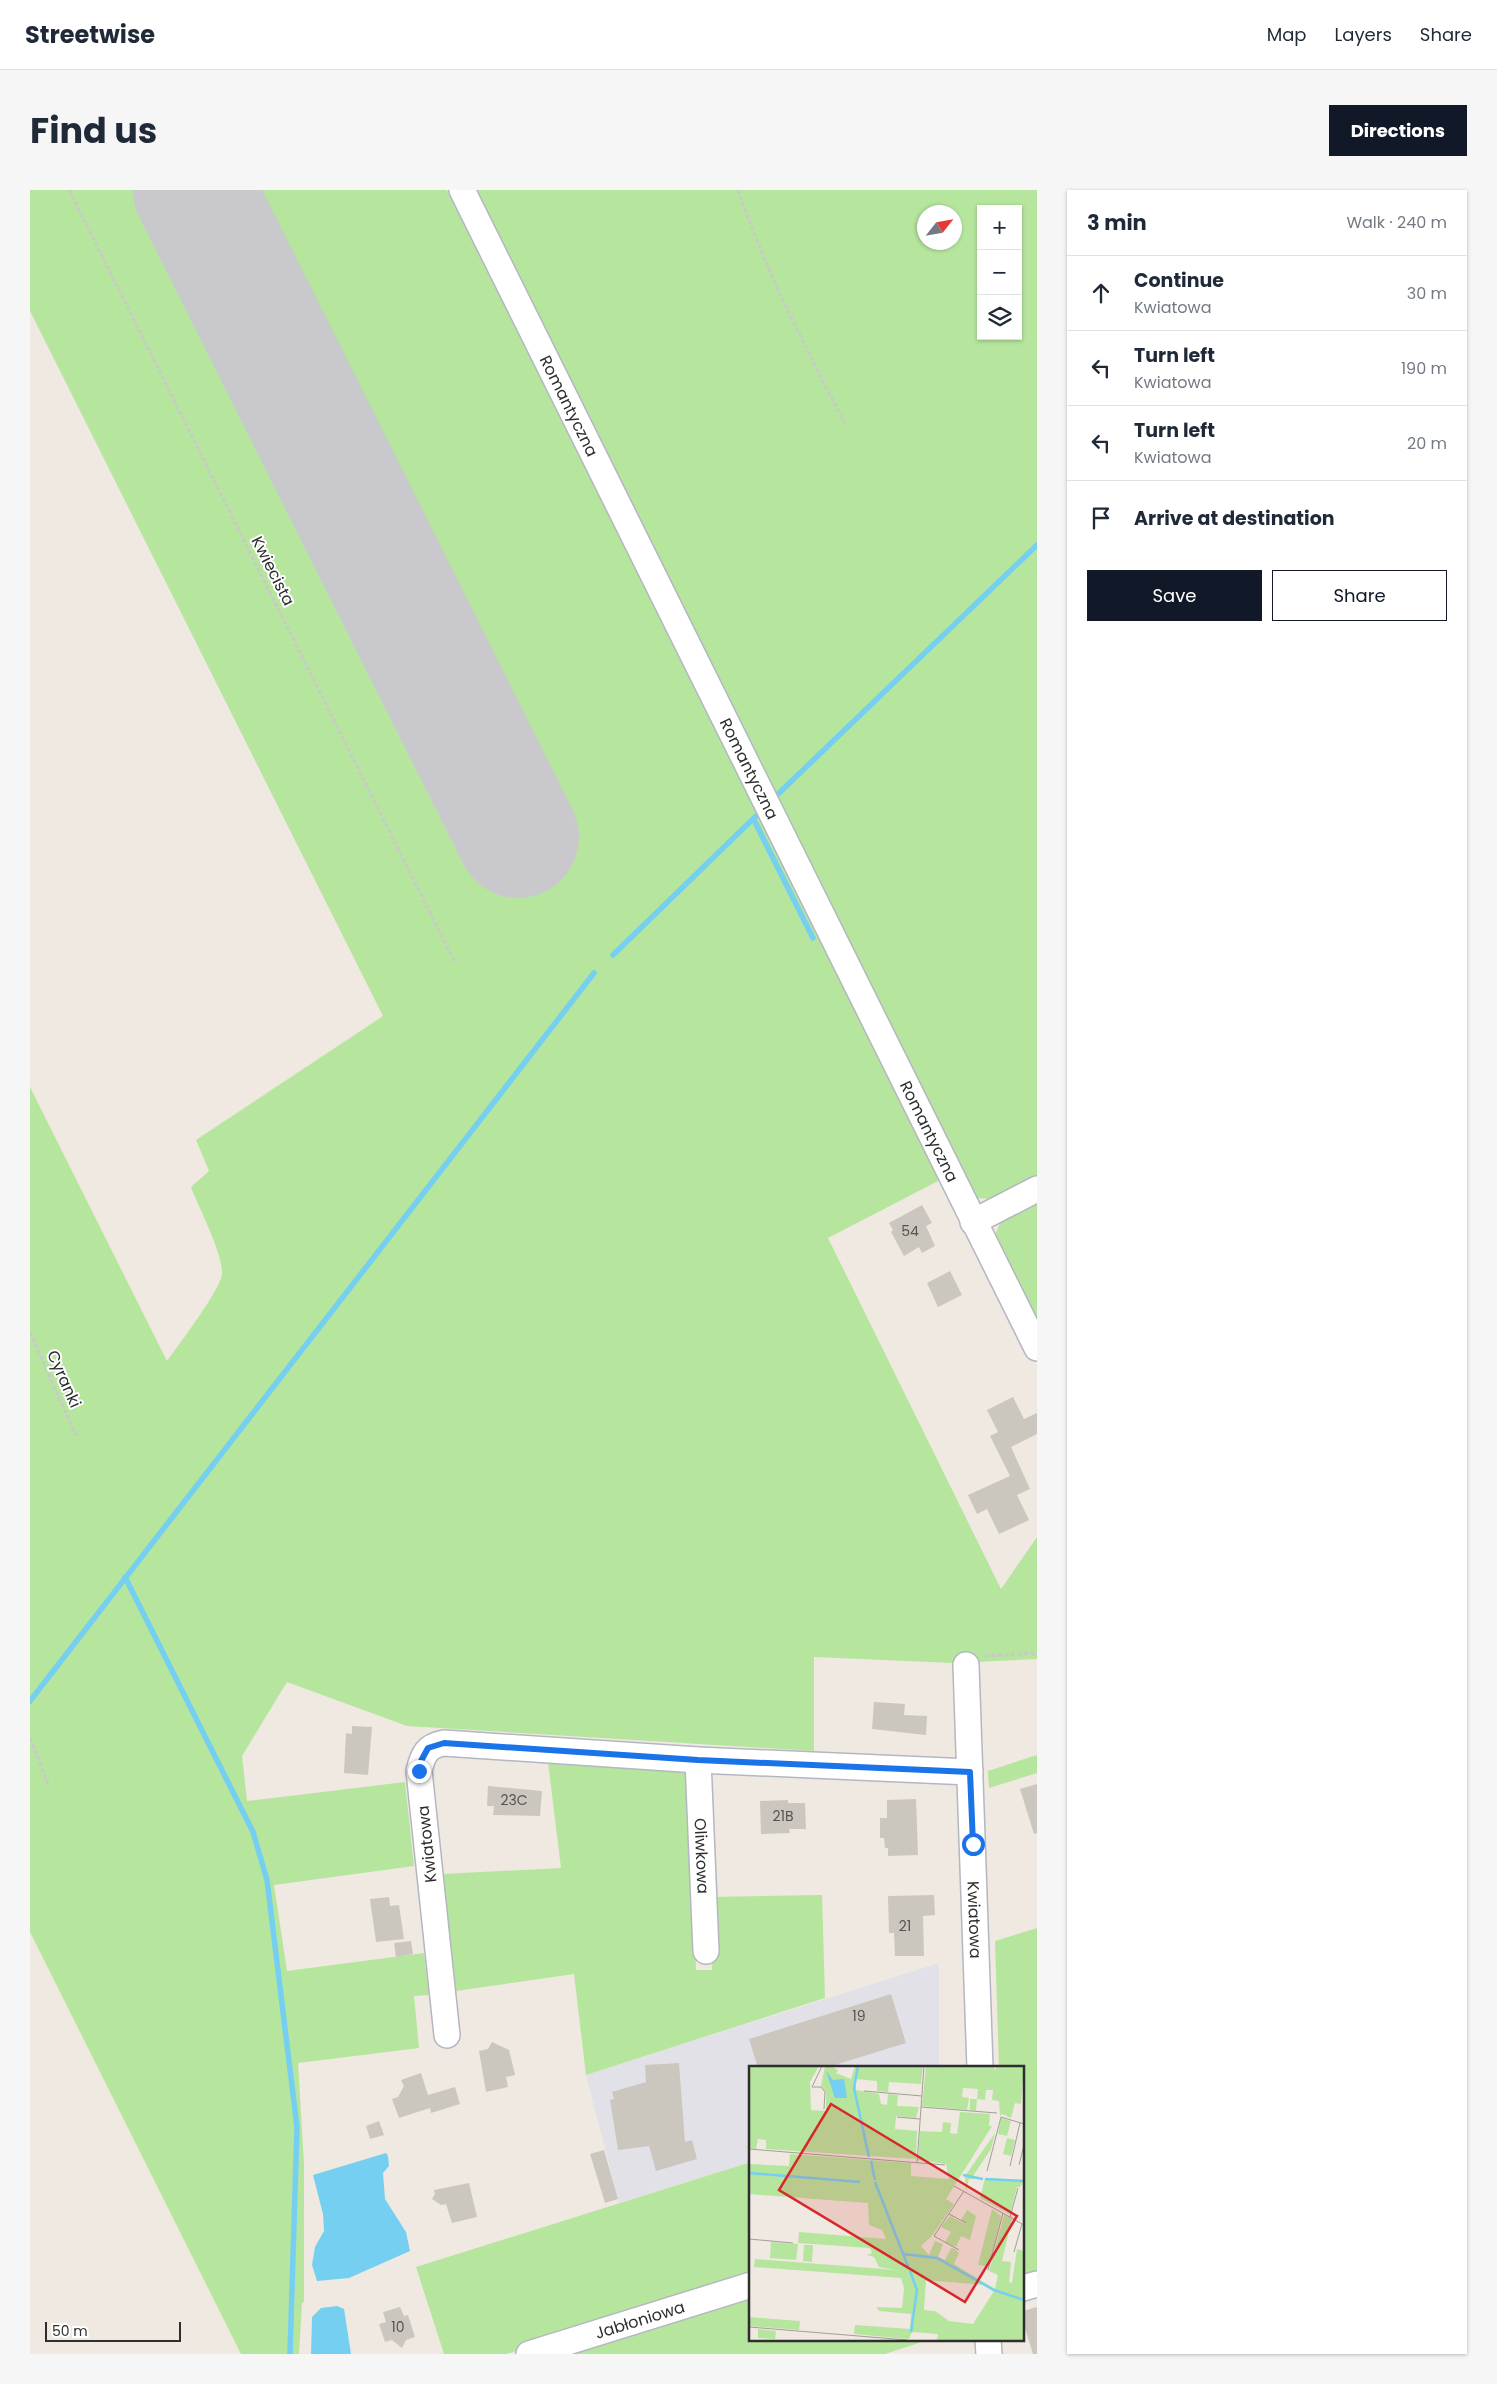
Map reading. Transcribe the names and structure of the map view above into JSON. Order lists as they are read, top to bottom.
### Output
{
  "streets": {
    "street": [
      "Romantyczna",
      "Kwiatowa",
      "Oliwkowa",
      "Jabłoniowa"
    ],
    "path": ["Kwiecista", "Cyranki"]
  },
  "crossings": [
    ["Kwiatowa", "Oliwkowa"]
  ],
  "house_numbers": [
    "54",
    "23C",
    "21B",
    "21",
    "19",
    "10"
  ],
  "scale_bar": "50 m",
  "north": "top right",
  "page": {
    "header": "Streetwise",
    "nav": ["Map", "Layers", "Share"],
    "title": "Find us",
    "buttons": [
      "Directions",
      ["Save", "Share"]
    ],
    "heading": ["3 min", "Walk · 240 m"],
    "map_buttons": ["+", "−"],
    "list": [
      ["Continue", "Kwiatowa", "30 m"],
      ["Turn left", "Kwiatowa", "190 m"],
      ["Turn left", "Kwiatowa", "20 m"],
      "Arrive at destination"
    ],
    "scale": "50 m"
  }
}
